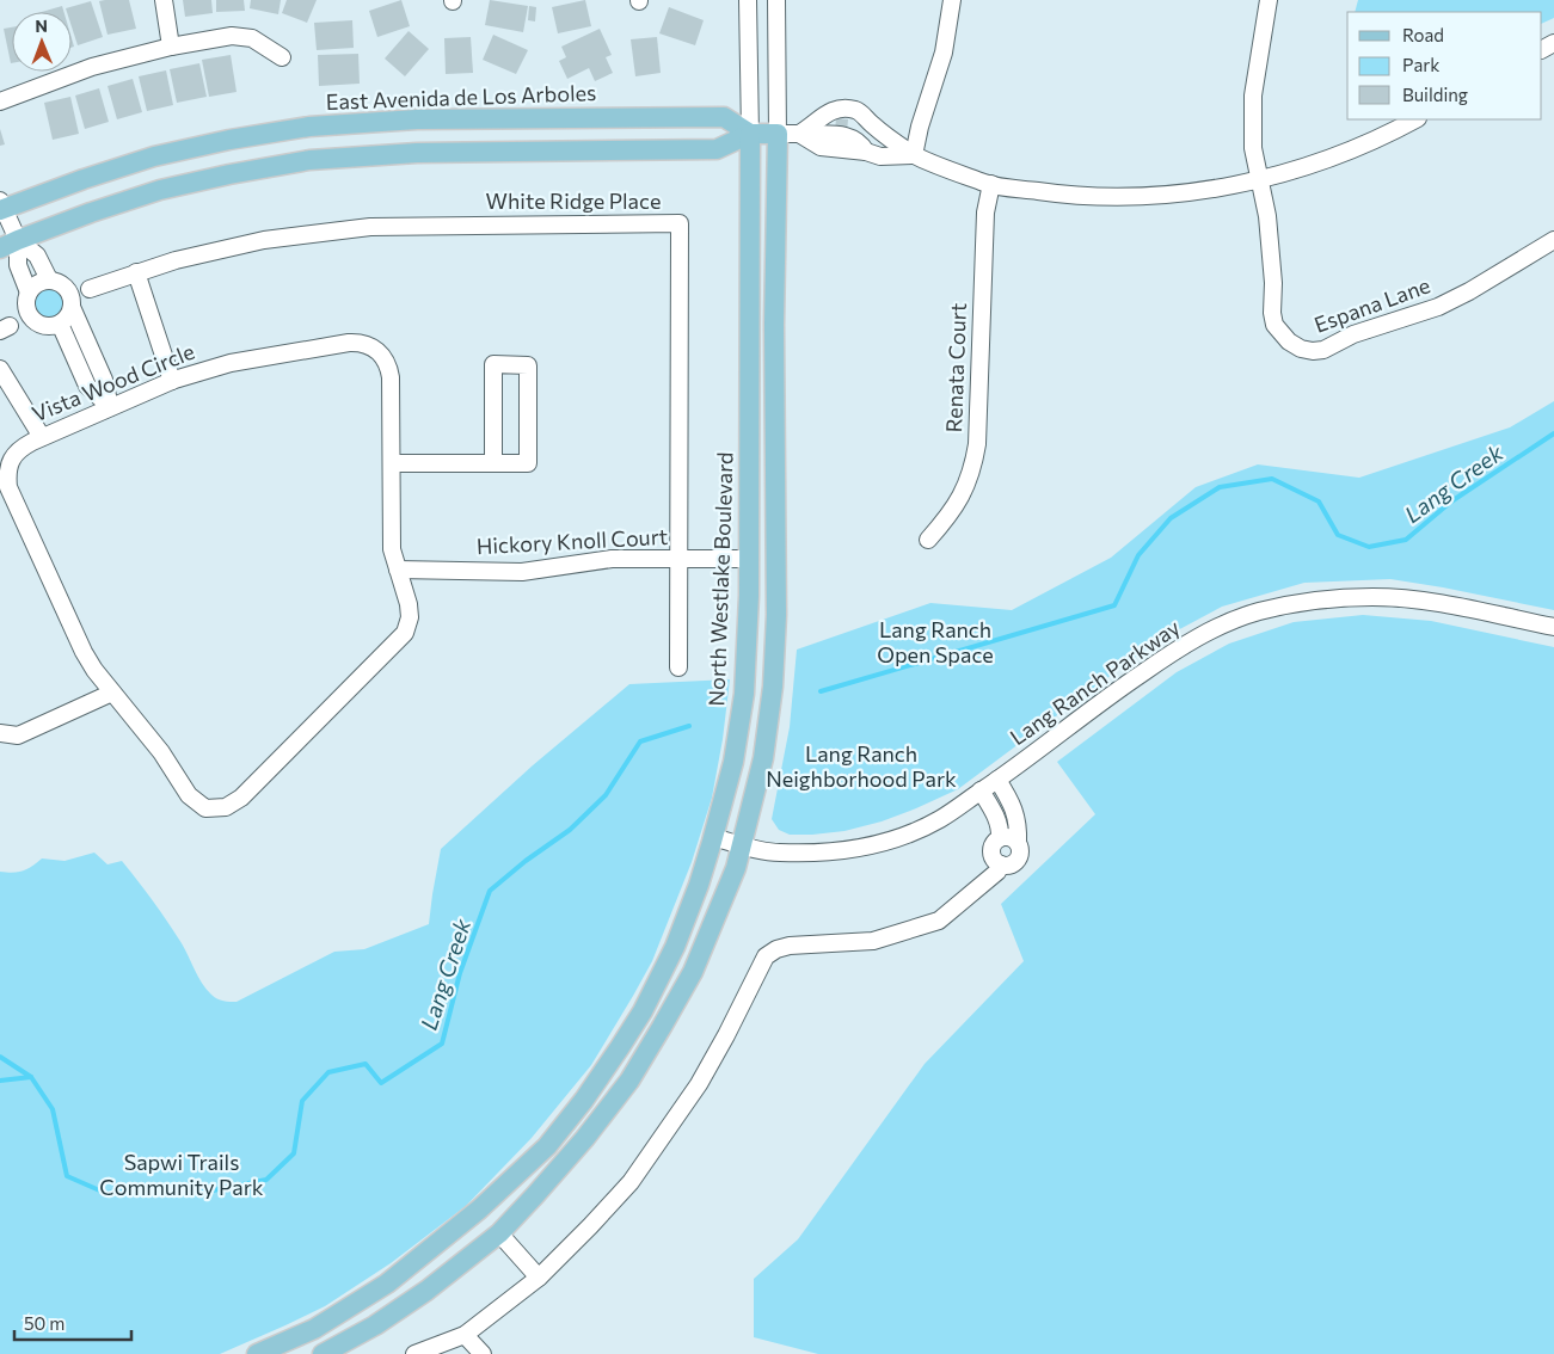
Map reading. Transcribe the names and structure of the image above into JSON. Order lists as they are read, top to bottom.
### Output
{
  "streets": {
    "main road": ["East Avenida de Los Arboles", "North Westlake Boulevard"],
    "street": [
      "White Ridge Place",
      "Espana Lane",
      "Renata Court",
      "Vista Wood Circle",
      "Hickory Knoll Court",
      "Lang Ranch Parkway"
    ]
  },
  "crossings": [
    ["East Avenida de Los Arboles", "North Westlake Boulevard"],
    ["White Ridge Place", "Hickory Knoll Court"],
    ["Vista Wood Circle", "Hickory Knoll Court"],
    ["Hickory Knoll Court", "North Westlake Boulevard"],
    ["North Westlake Boulevard", "Lang Ranch Parkway"]
  ],
  "water": ["Lang Creek"],
  "parks": ["Lang Ranch Open Space", "Lang Ranch Neighborhood Park", "Sapwi Trails Community Park"],
  "legend": ["Road", "Park", "Building"],
  "scale_bar": "50 m",
  "north": "top"
}
